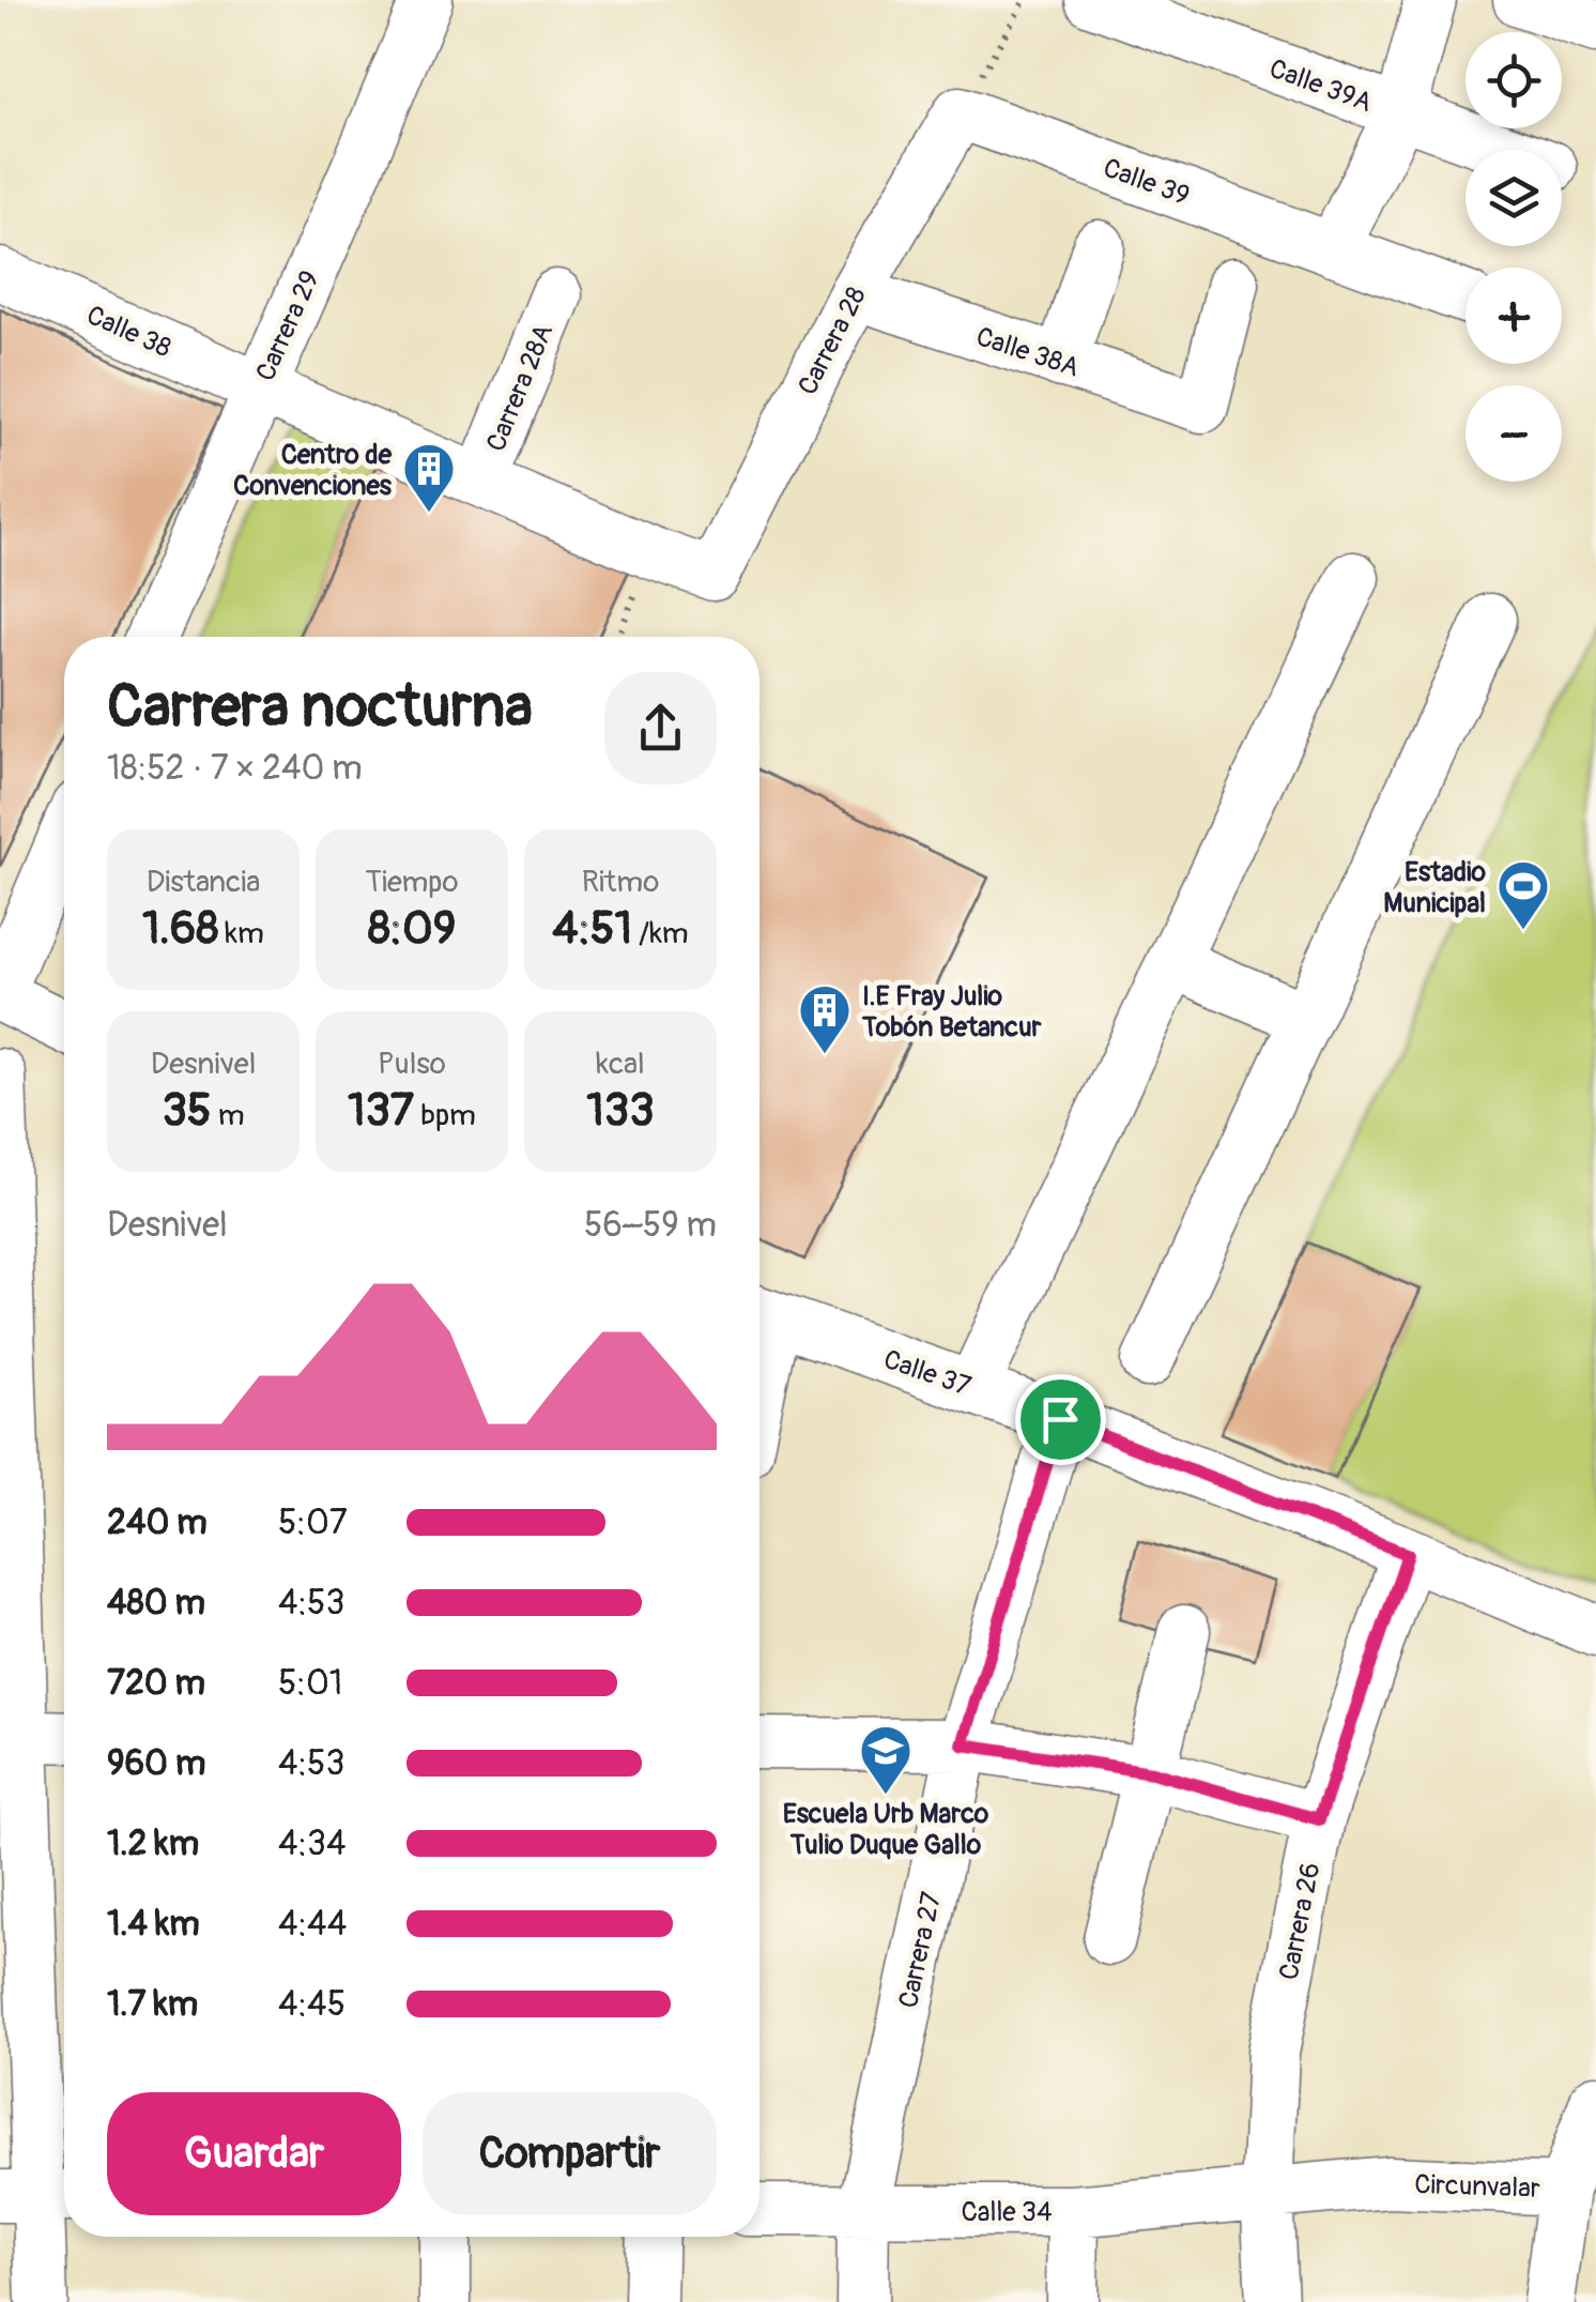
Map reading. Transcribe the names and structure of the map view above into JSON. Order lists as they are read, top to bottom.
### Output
{
  "streets": {
    "street": [
      "Calle 39A",
      "Calle 39",
      "Carrera 29",
      "Calle 38",
      "Carrera 28",
      "Calle 38A",
      "Carrera 28A",
      "Calle 37",
      "Carrera 26",
      "Carrera 27",
      "Circunvalar",
      "Calle 34"
    ]
  },
  "crossings": [
    ["Calle 39", "Carrera 28"],
    ["Carrera 29", "Calle 38"],
    ["Calle 38", "Carrera 28"],
    ["Calle 38", "Carrera 28A"],
    ["Carrera 28", "Calle 38A"],
    ["Calle 37", "Carrera 26"],
    ["Calle 37", "Carrera 27"],
    ["Carrera 26", "Circunvalar"],
    ["Carrera 26", "Calle 34"],
    ["Carrera 27", "Calle 34"],
    ["Circunvalar", "Calle 34"]
  ],
  "places": {
    "building": ["Centro de Convenciones", "I.E Fray Julio Tobón Betancur"],
    "sports": ["Estadio Municipal"],
    "school or university": ["Escuela Urb Marco Tulio Duque Gallo"]
  },
  "page": {
    "map_buttons": ["+", "−"],
    "heading": ["Carrera nocturna", "18:52 · 7 × 240 m"],
    "stats": [
      ["Distancia", "1.68 km"],
      ["Tiempo", "8:09"],
      ["Ritmo", "4:51 /km"],
      ["Desnivel", "35 m"],
      ["Pulso", "137 bpm"],
      ["kcal", "133"]
    ],
    "chart": ["Desnivel", "56–59 m"],
    "list": [
      {
        "name": "240 m",
        "note": "5:07"
      },
      {
        "name": "480 m",
        "note": "4:53"
      },
      {
        "name": "720 m",
        "note": "5:01"
      },
      {
        "name": "960 m",
        "note": "4:53"
      },
      {
        "name": "1.2 km",
        "note": "4:34"
      },
      {
        "name": "1.4 km",
        "note": "4:44"
      },
      {
        "name": "1.7 km",
        "note": "4:45"
      }
    ],
    "buttons": ["Guardar", "Compartir"]
  }
}
